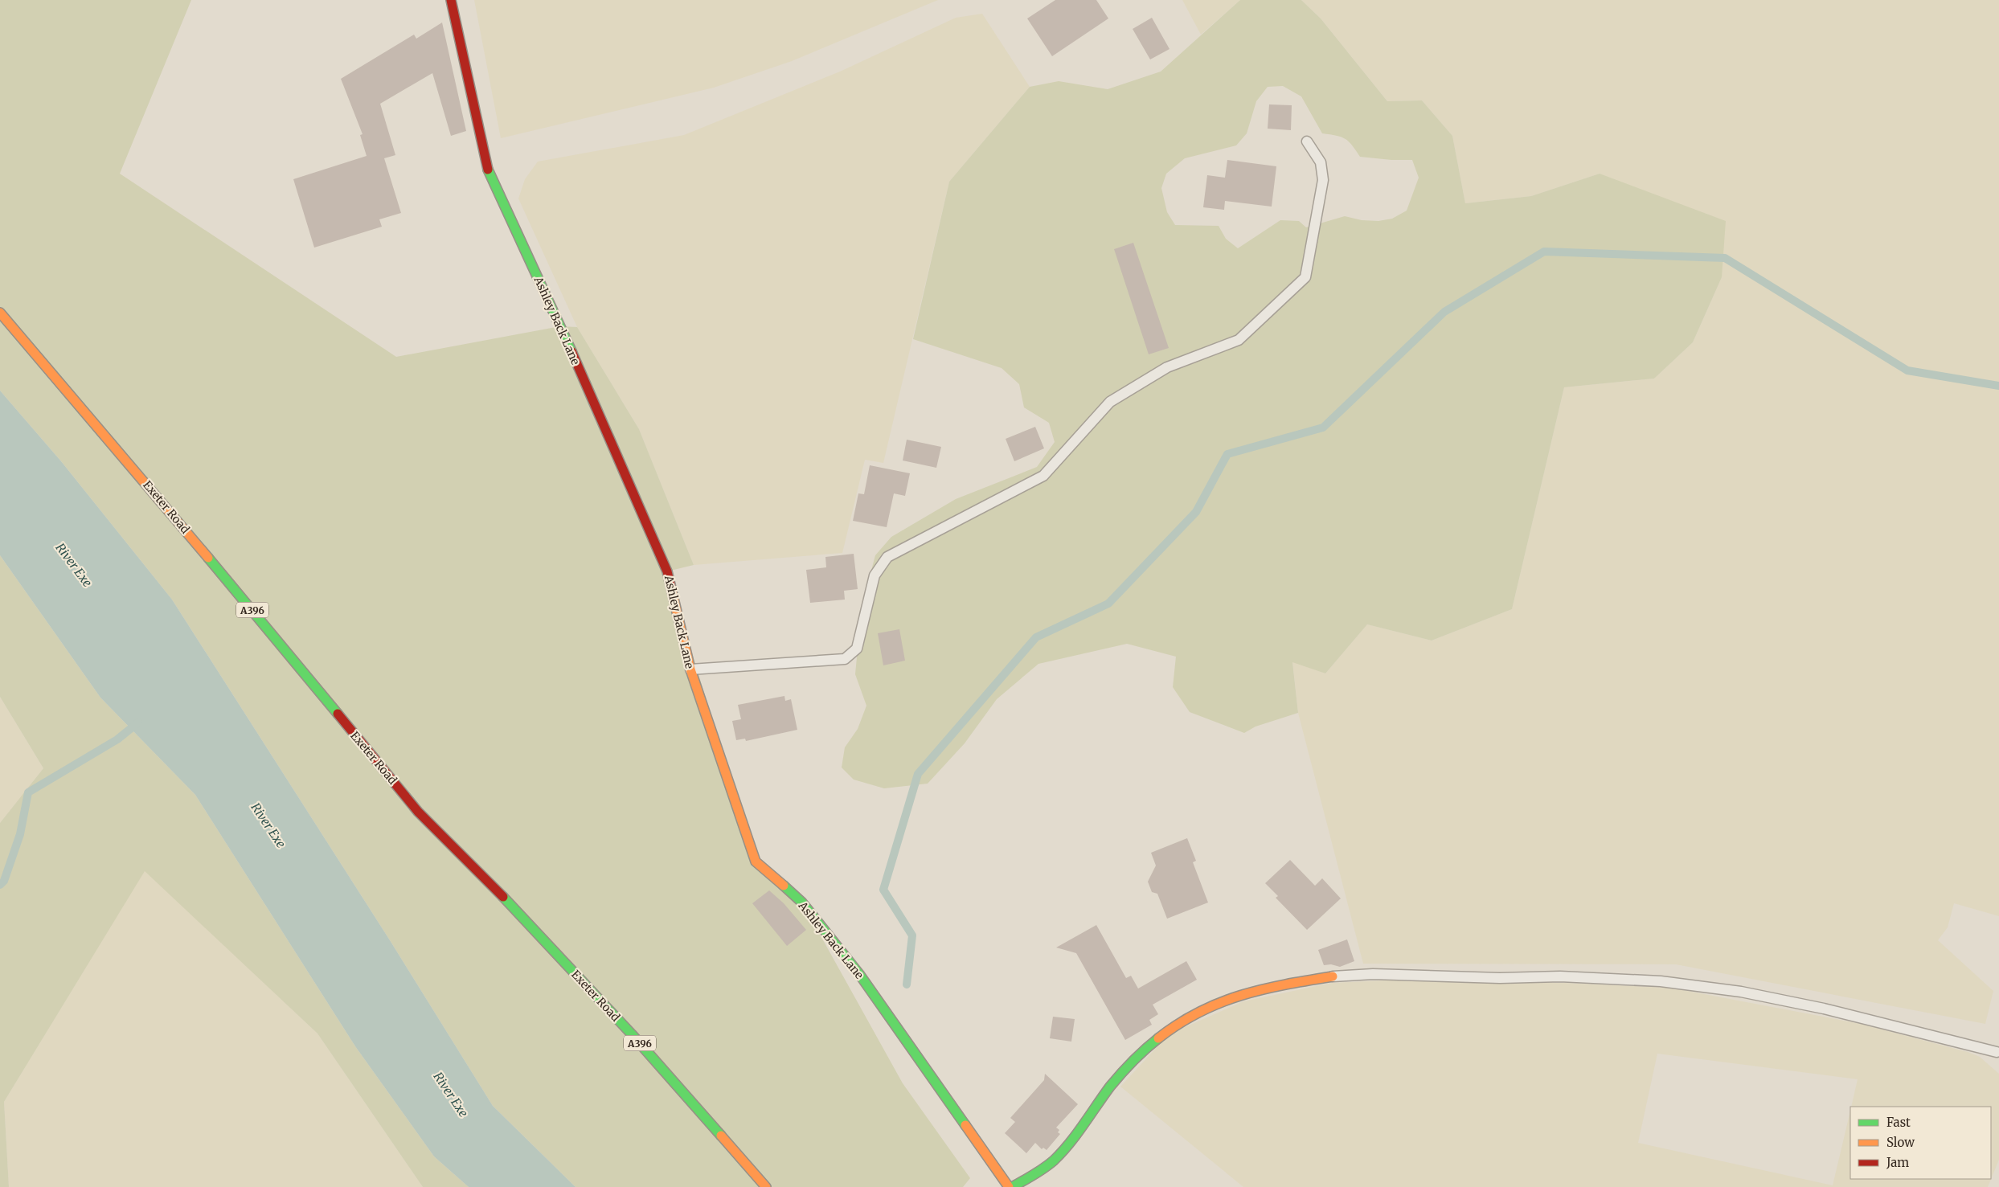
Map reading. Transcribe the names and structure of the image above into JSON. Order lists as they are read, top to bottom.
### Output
{
  "streets": {
    "street": ["Ashley Back Lane", "Exeter Road", "A396"]
  },
  "water": ["River Exe"],
  "legend": ["Fast", "Slow", "Jam"]
}
